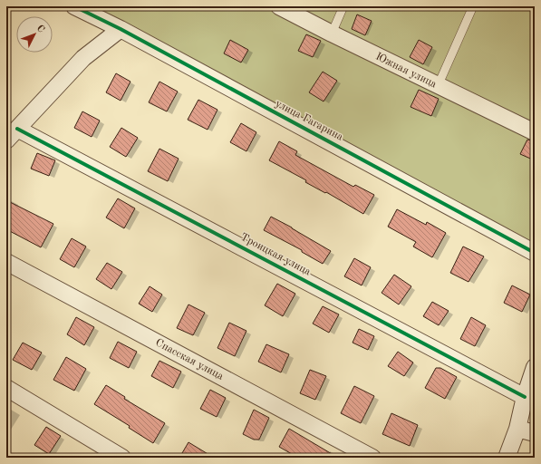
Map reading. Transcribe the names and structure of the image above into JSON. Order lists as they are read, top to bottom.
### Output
{
  "streets": {
    "street": [
      "Южная улица",
      "улица Гагарина",
      "Троицкая улица",
      "Спасская улица"
    ]
  },
  "north": "top right"
}
